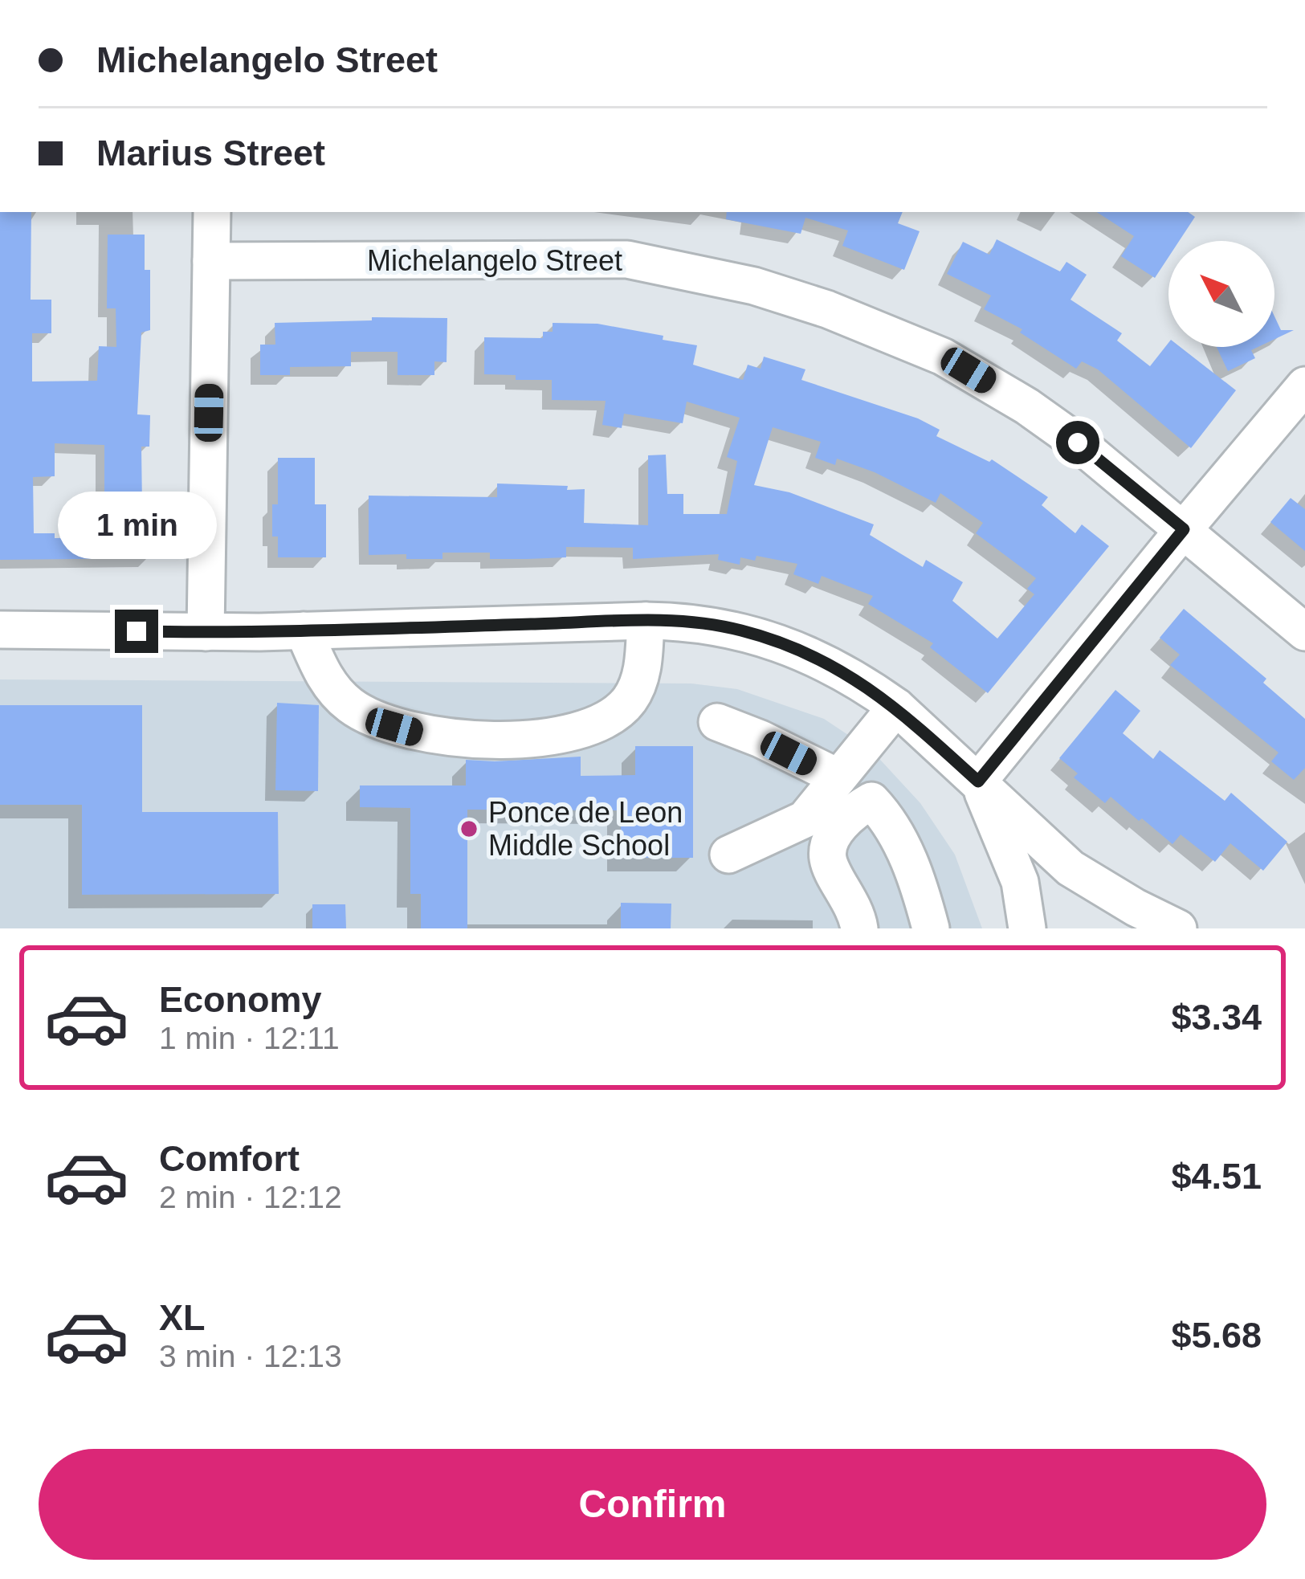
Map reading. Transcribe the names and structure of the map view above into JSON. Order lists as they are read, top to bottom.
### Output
{
  "streets": {
    "street": ["Michelangelo Street"]
  },
  "places": ["Ponce de Leon Middle School"],
  "north": "top left",
  "page": {
    "banner": ["Michelangelo Street", "Marius Street"],
    "bubble": "1 min",
    "list": [
      {
        "name": "Economy",
        "note": "1 min · 12:11",
        "value": "$3.34"
      },
      {
        "name": "Comfort",
        "note": "2 min · 12:12",
        "value": "$4.51"
      },
      {
        "name": "XL",
        "note": "3 min · 12:13",
        "value": "$5.68"
      }
    ],
    "buttons": "Confirm"
  }
}
